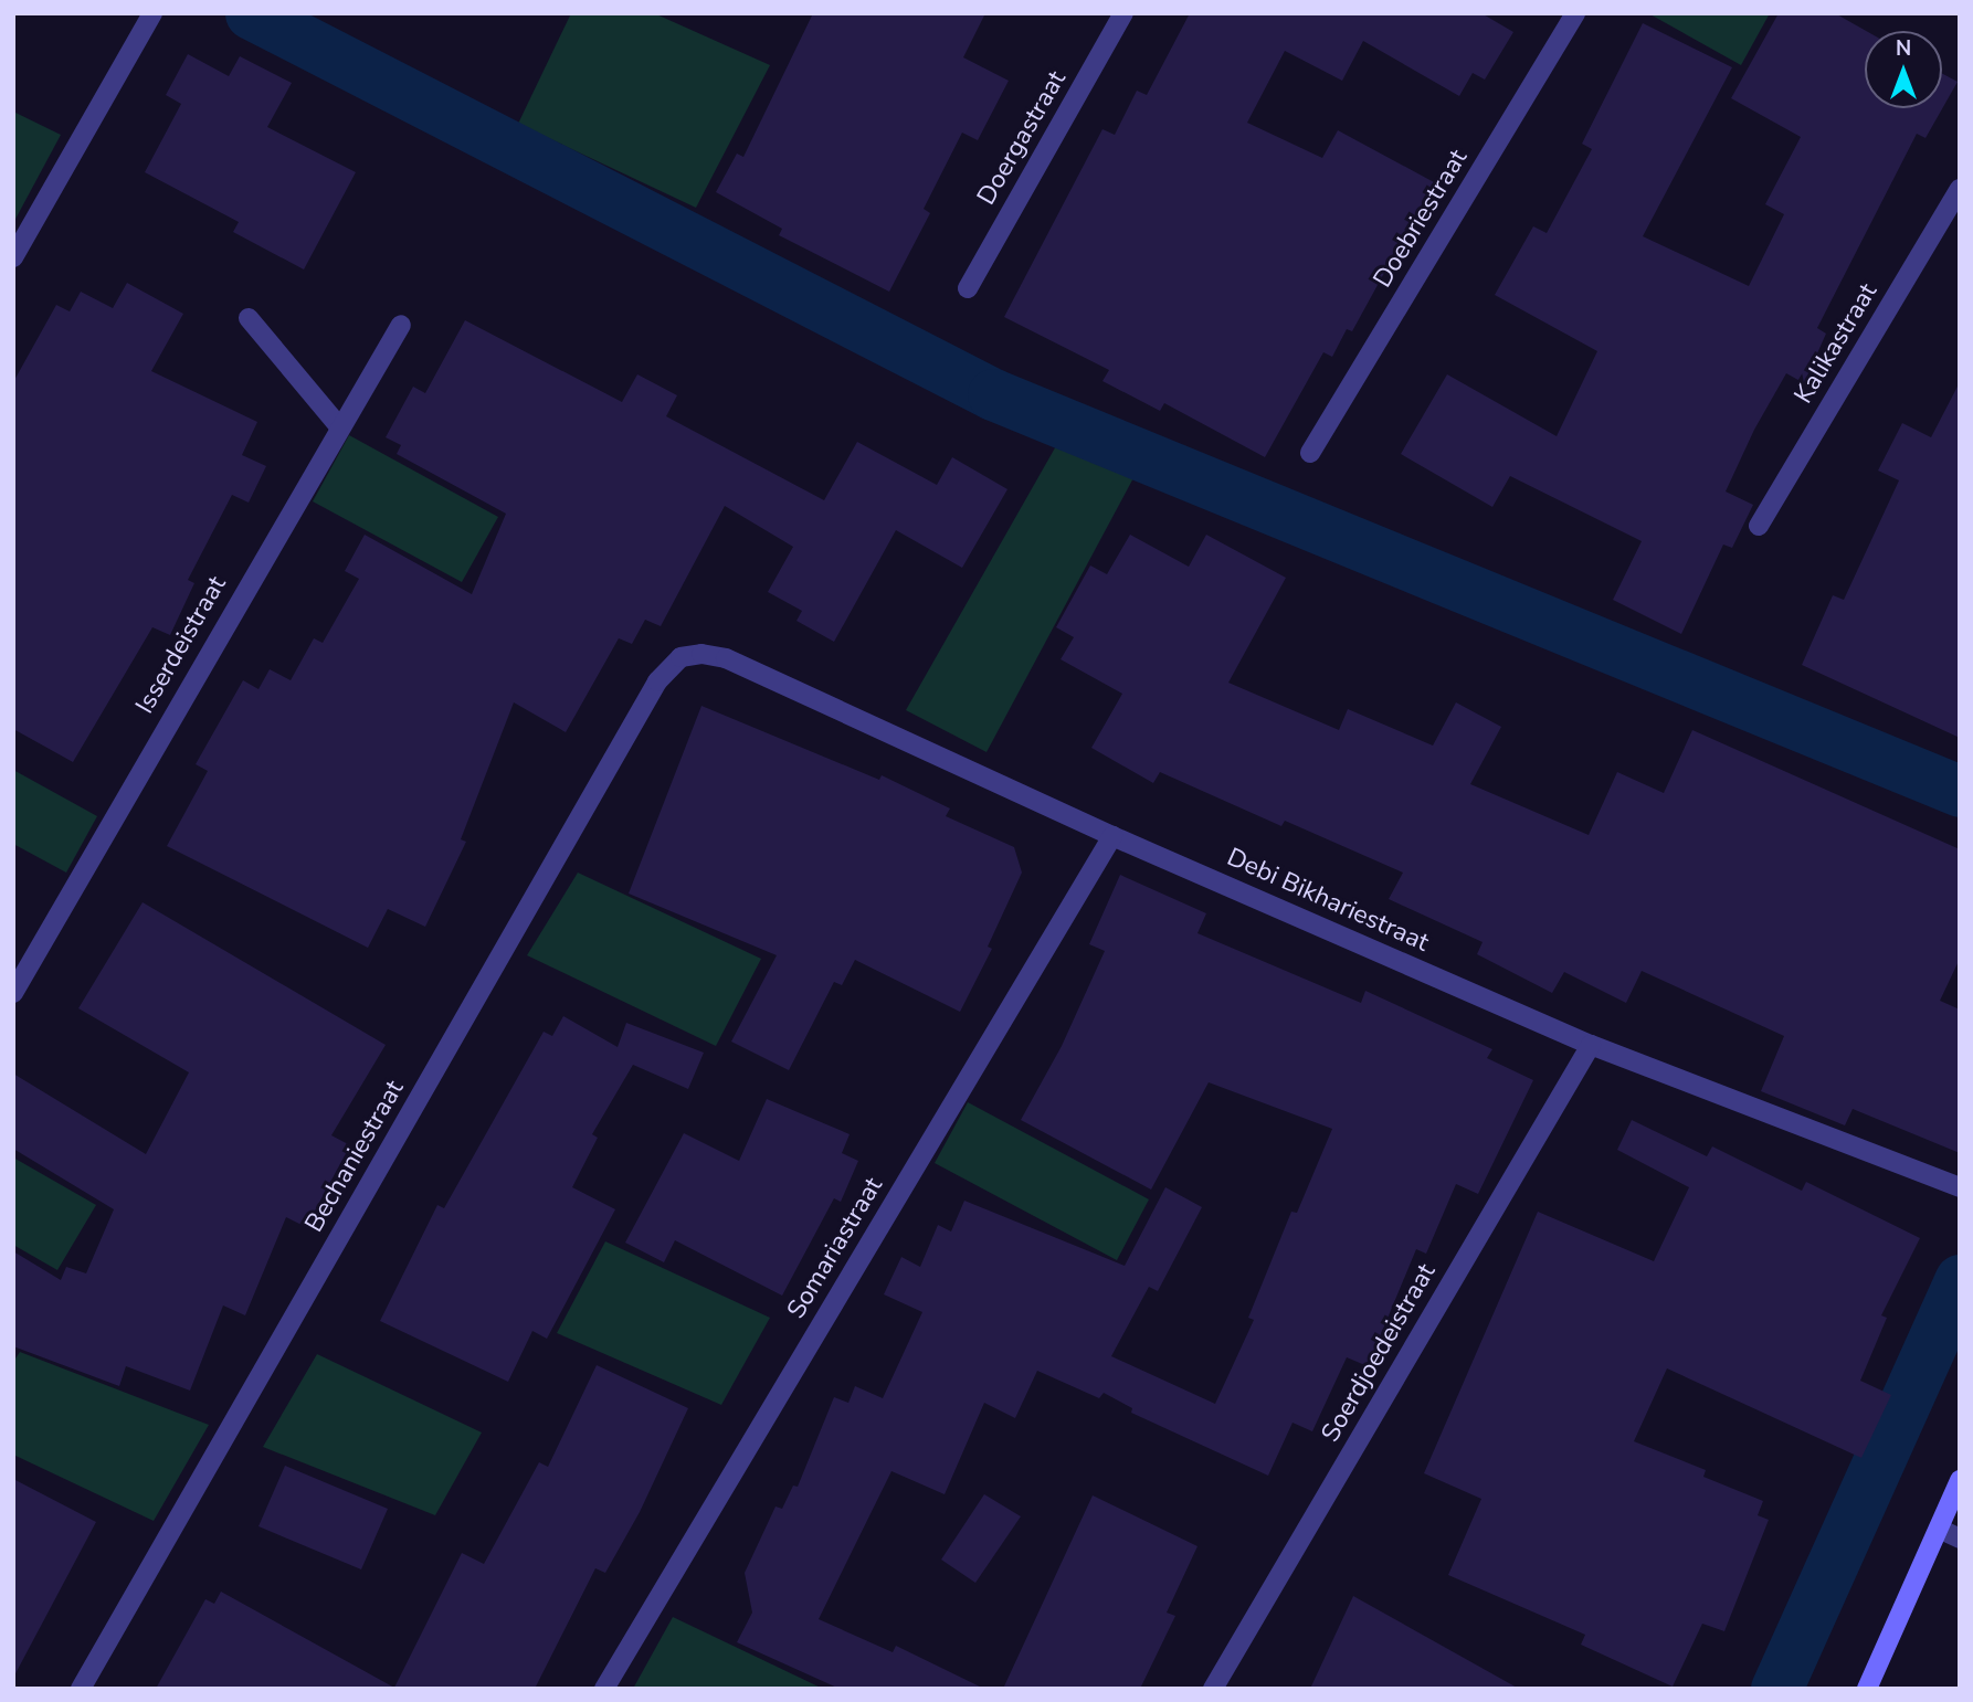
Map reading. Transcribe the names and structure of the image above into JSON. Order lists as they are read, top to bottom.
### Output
{
  "streets": {
    "street": [
      "Doergastraat",
      "Doebriestraat",
      "Kalikastraat",
      "Isserdeistraat",
      "Debi Bikhariestraat",
      "Bechaniestraat",
      "Somariastraat",
      "Soerdjoedeistraat"
    ]
  },
  "crossings": [
    ["Debi Bikhariestraat", "Bechaniestraat"],
    ["Debi Bikhariestraat", "Somariastraat"],
    ["Debi Bikhariestraat", "Soerdjoedeistraat"]
  ],
  "north": "top"
}
